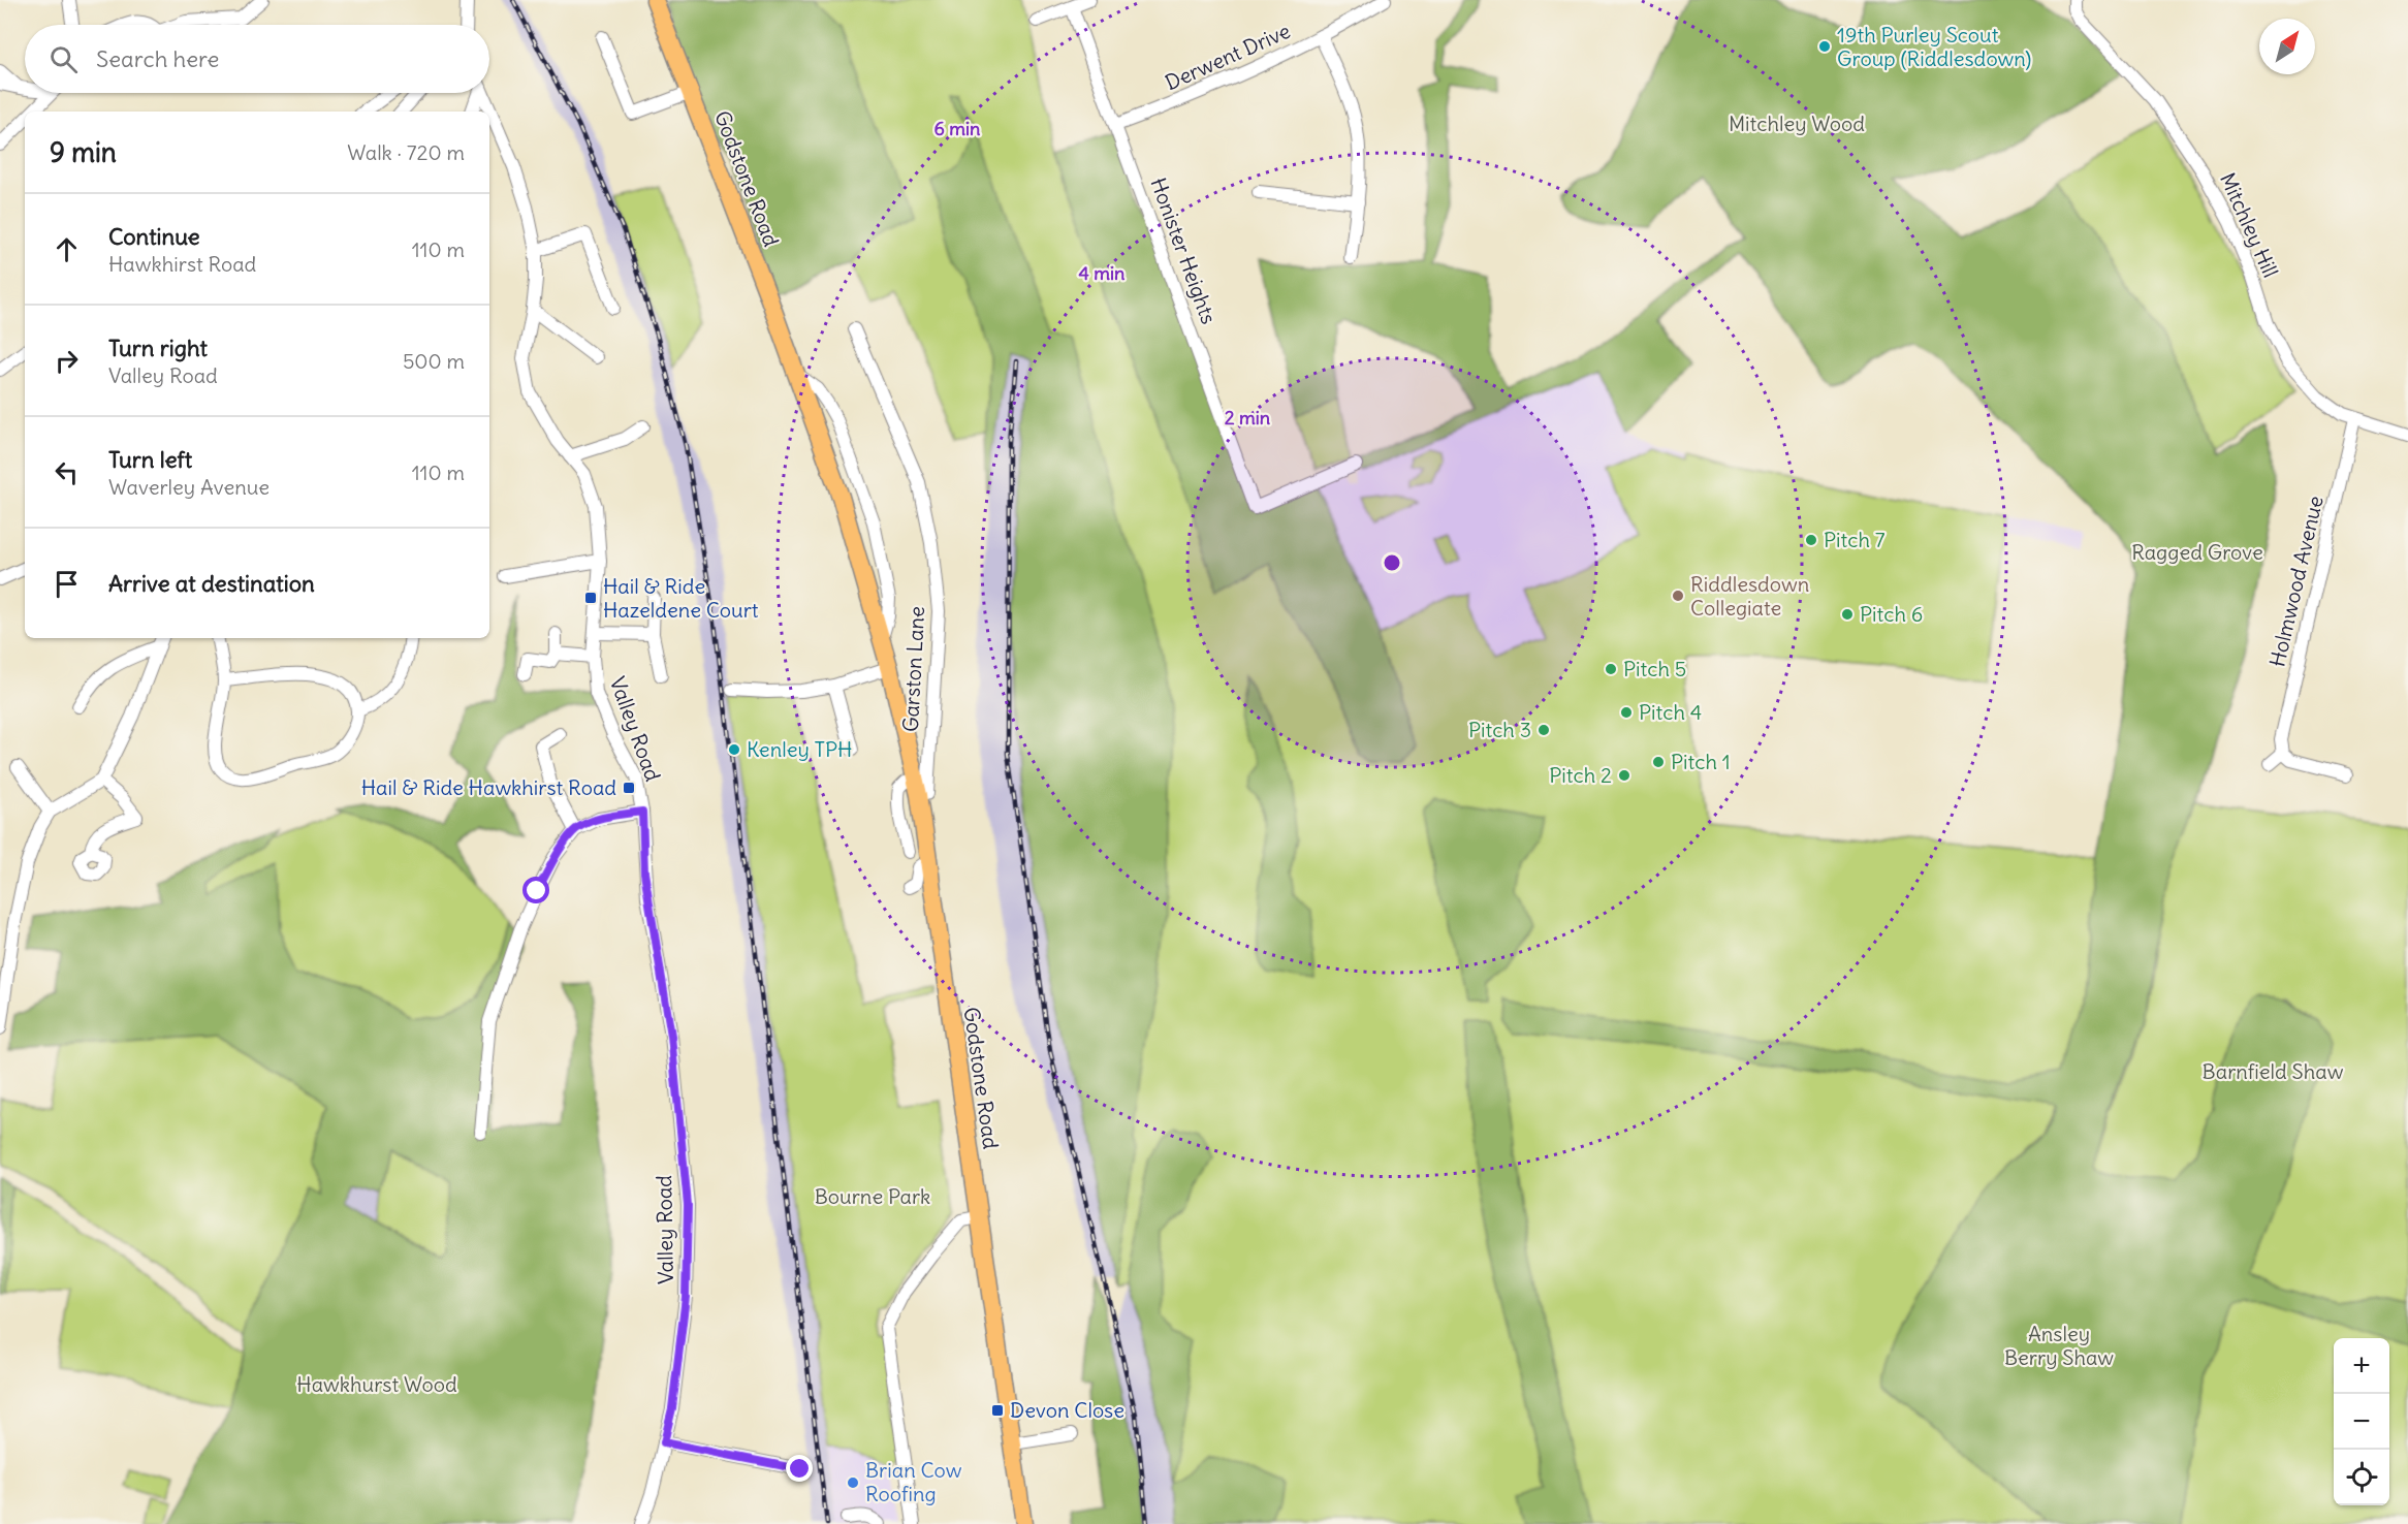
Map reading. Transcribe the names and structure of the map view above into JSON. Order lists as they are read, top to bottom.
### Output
{
  "streets": {
    "highway": ["Godstone Road"],
    "street": [
      "Derwent Drive",
      "Mitchley Hill",
      "Honister Heights",
      "Holmwood Avenue",
      "Garston Lane",
      "Valley Road"
    ]
  },
  "crossings": [
    ["Derwent Drive", "Honister Heights"],
    ["Godstone Road", "Garston Lane"],
    ["Mitchley Hill", "Holmwood Avenue"]
  ],
  "parks": [
    "Mitchley Wood",
    "Ragged Grove",
    "Barnfield Shaw",
    "Bourne Park",
    "Ansley Berry Shaw",
    "Hawkhurst Wood"
  ],
  "places": {
    "other": [
      "19th Purley Scout Group (Riddlesdown)",
      "Pitch 7",
      "Riddlesdown Collegiate",
      "Pitch 6",
      "Pitch 5",
      "Pitch 4",
      "Pitch 3",
      "Kenley TPH",
      "Pitch 1",
      "Pitch 2",
      "Brian Cow Roofing"
    ],
    "transit": ["Hail & Ride Hazeldene Court", "Hail & Ride Hawkhirst Road", "Devon Close"]
  },
  "north": "top right",
  "page": {
    "search": "Search here",
    "heading": ["9 min", "Walk · 720 m"],
    "list": [
      ["Continue", "Hawkhirst Road", "110 m"],
      ["Turn right", "Valley Road", "500 m"],
      ["Turn left", "Waverley Avenue", "110 m"],
      "Arrive at destination"
    ],
    "map_buttons": ["+", "−"]
  },
  "rings": ["6 min", "4 min", "2 min"]
}
